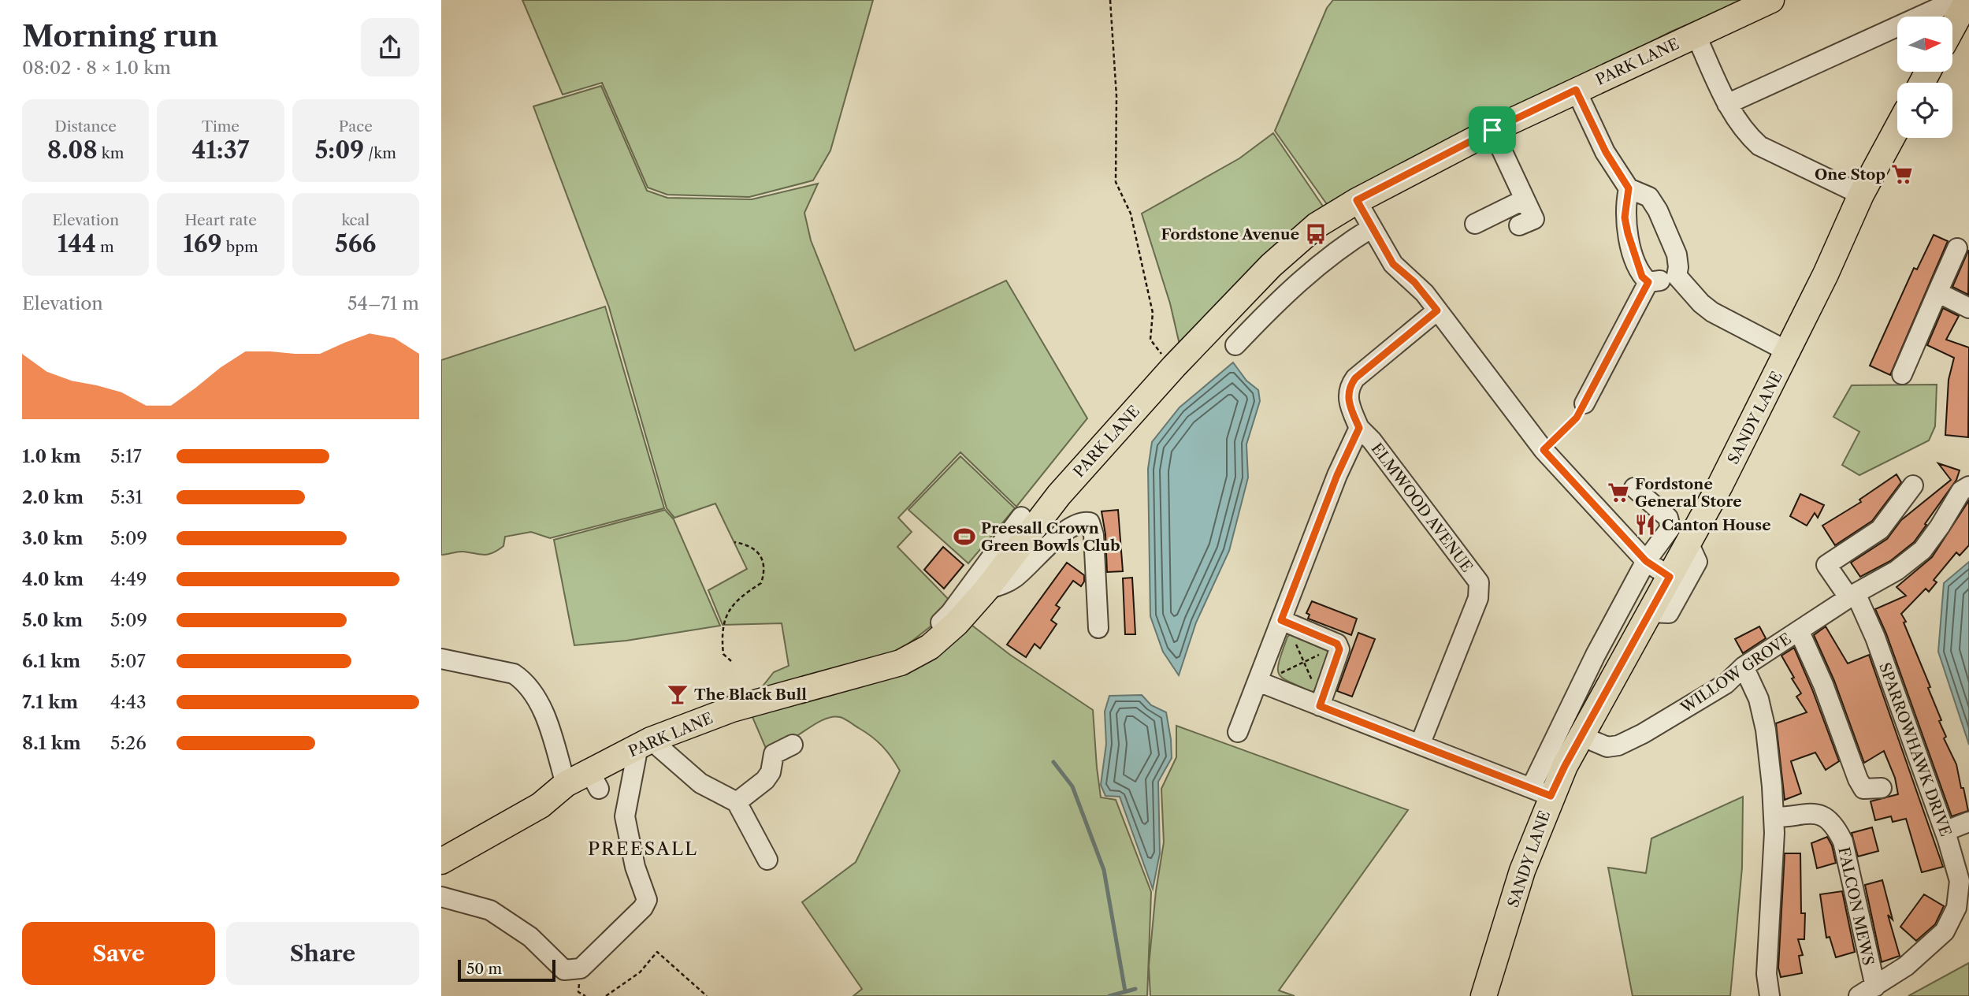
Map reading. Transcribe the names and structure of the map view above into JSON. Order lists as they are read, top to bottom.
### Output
{
  "streets": {
    "main road": ["PARK LANE", "SANDY LANE"],
    "street": [
      "ELMWOOD AVENUE",
      "WILLOW GROVE",
      "SPARROWHAWK DRIVE",
      "FALCON MEWS"
    ]
  },
  "crossings": [
    ["SANDY LANE", "WILLOW GROVE"],
    ["WILLOW GROVE", "SPARROWHAWK DRIVE"],
    ["SPARROWHAWK DRIVE", "FALCON MEWS"]
  ],
  "districts": ["PREESALL"],
  "places": {
    "supermarket": ["One Stop", "Fordstone General Store"],
    "bus stop": ["Fordstone Avenue"],
    "restaurant": ["Canton House"],
    "sports": ["Preesall Crown Green Bowls Club"],
    "bar": ["The Black Bull"]
  },
  "scale_bar": "50 m",
  "north": "right",
  "page": {
    "heading": ["Morning run", "08:02 · 8 × 1.0 km"],
    "stats": [
      ["Distance", "8.08 km"],
      ["Time", "41:37"],
      ["Pace", "5:09 /km"],
      ["Elevation", "144 m"],
      ["Heart rate", "169 bpm"],
      ["kcal", "566"]
    ],
    "chart": ["Elevation", "54–71 m"],
    "list": [
      {
        "name": "1.0 km",
        "note": "5:17"
      },
      {
        "name": "2.0 km",
        "note": "5:31"
      },
      {
        "name": "3.0 km",
        "note": "5:09"
      },
      {
        "name": "4.0 km",
        "note": "4:49"
      },
      {
        "name": "5.0 km",
        "note": "5:09"
      },
      {
        "name": "6.1 km",
        "note": "5:07"
      },
      {
        "name": "7.1 km",
        "note": "4:43"
      },
      {
        "name": "8.1 km",
        "note": "5:26"
      }
    ],
    "buttons": ["Save", "Share"],
    "scale": "50 m"
  }
}
